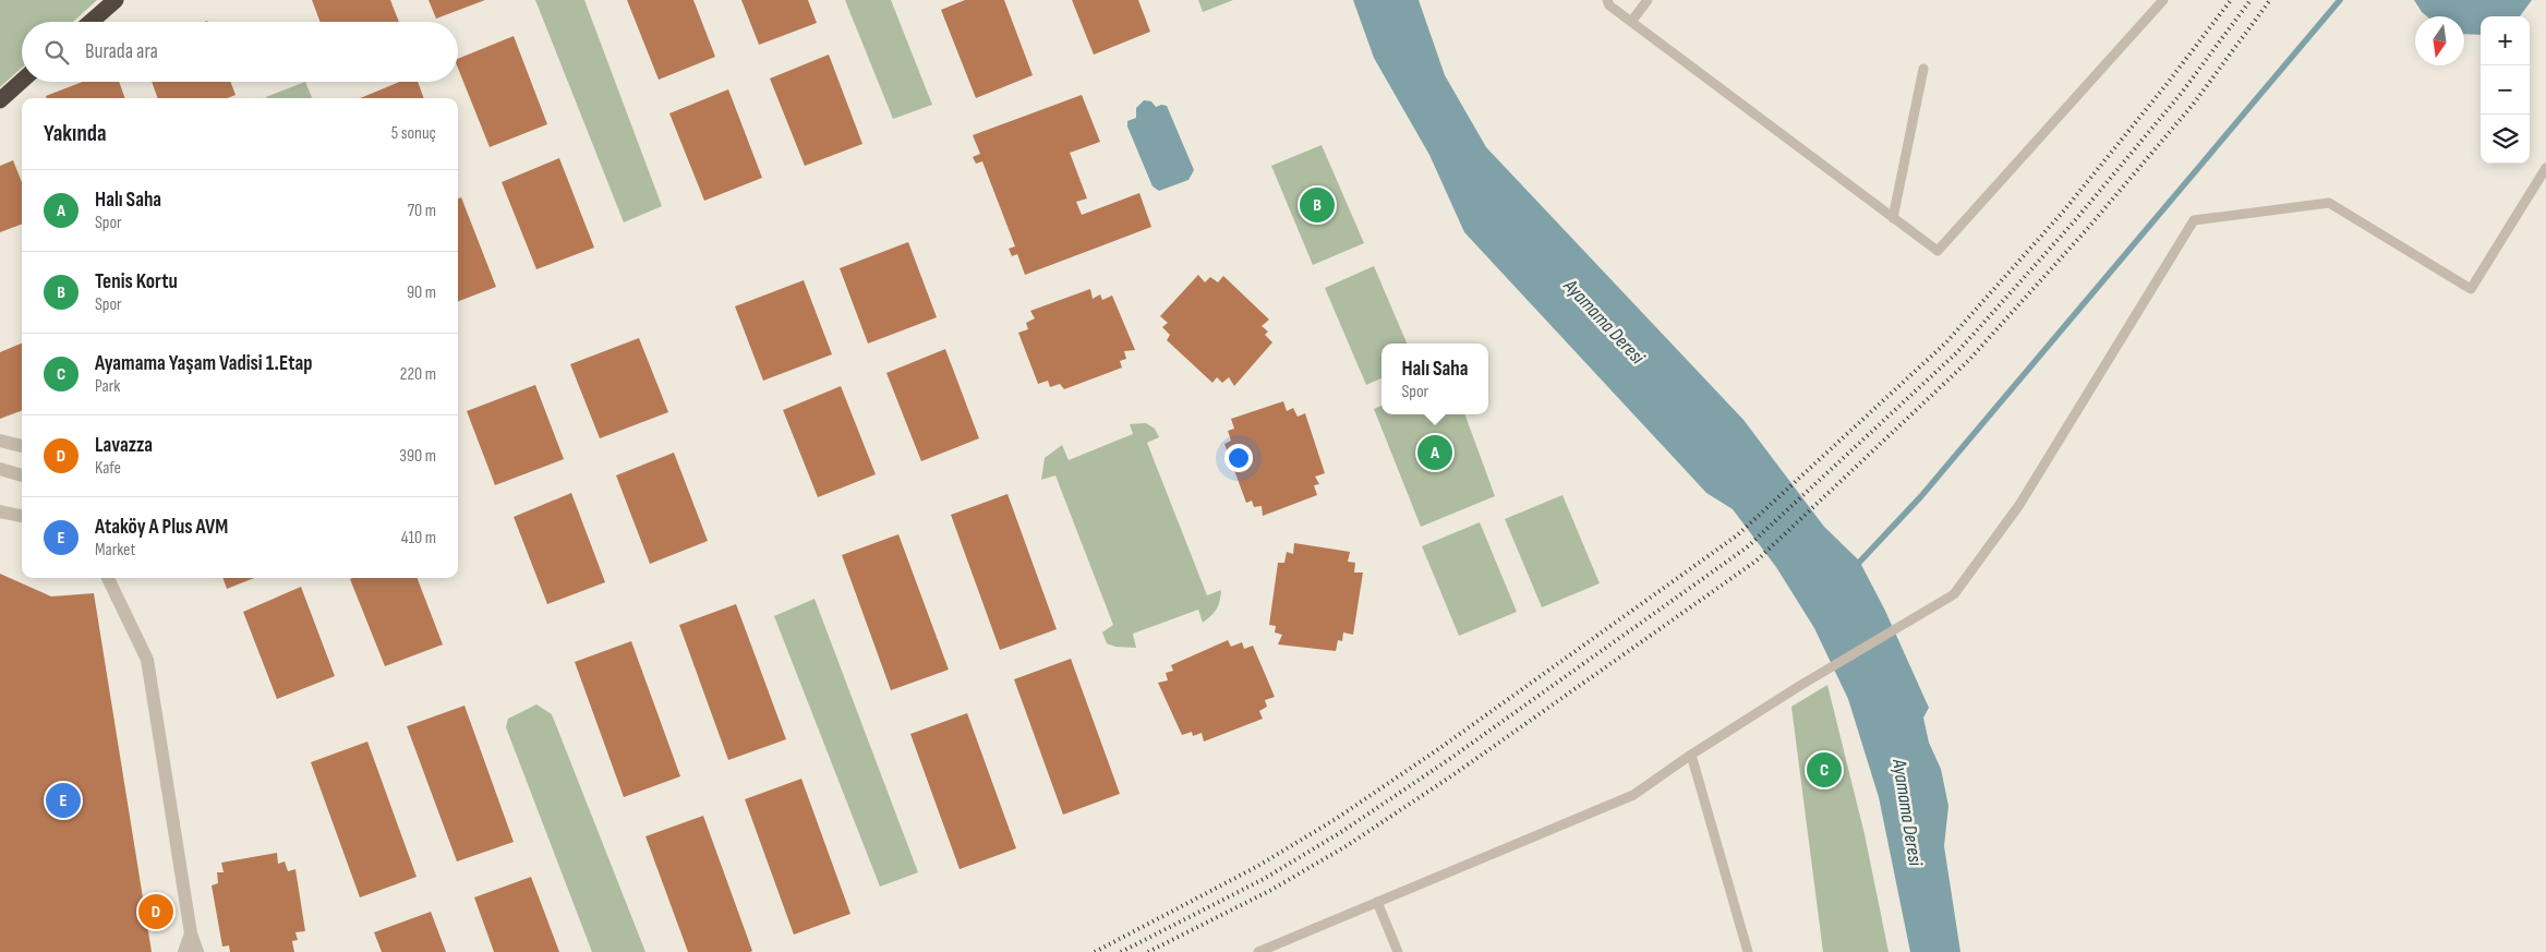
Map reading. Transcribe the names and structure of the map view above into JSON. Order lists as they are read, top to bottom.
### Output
{
  "water": ["Ayamama Deresi"],
  "north": "bottom",
  "page": {
    "map_buttons": ["+", "−"],
    "search": "Burada ara",
    "heading": ["Yakında", "5 sonuç"],
    "list": [
      {
        "mark": "A",
        "name": "Halı Saha",
        "note": "Spor",
        "value": "70 m"
      },
      {
        "mark": "B",
        "name": "Tenis Kortu",
        "note": "Spor",
        "value": "90 m"
      },
      {
        "mark": "C",
        "name": "Ayamama Yaşam Vadisi 1.Etap",
        "note": "Park",
        "value": "220 m"
      },
      {
        "mark": "D",
        "name": "Lavazza",
        "note": "Kafe",
        "value": "390 m"
      },
      {
        "mark": "E",
        "name": "Ataköy A Plus AVM",
        "note": "Market",
        "value": "410 m"
      }
    ],
    "pins": [
      "B",
      "A",
      "C",
      "E",
      "D"
    ],
    "popup": ["Halı Saha", "Spor"]
  }
}
